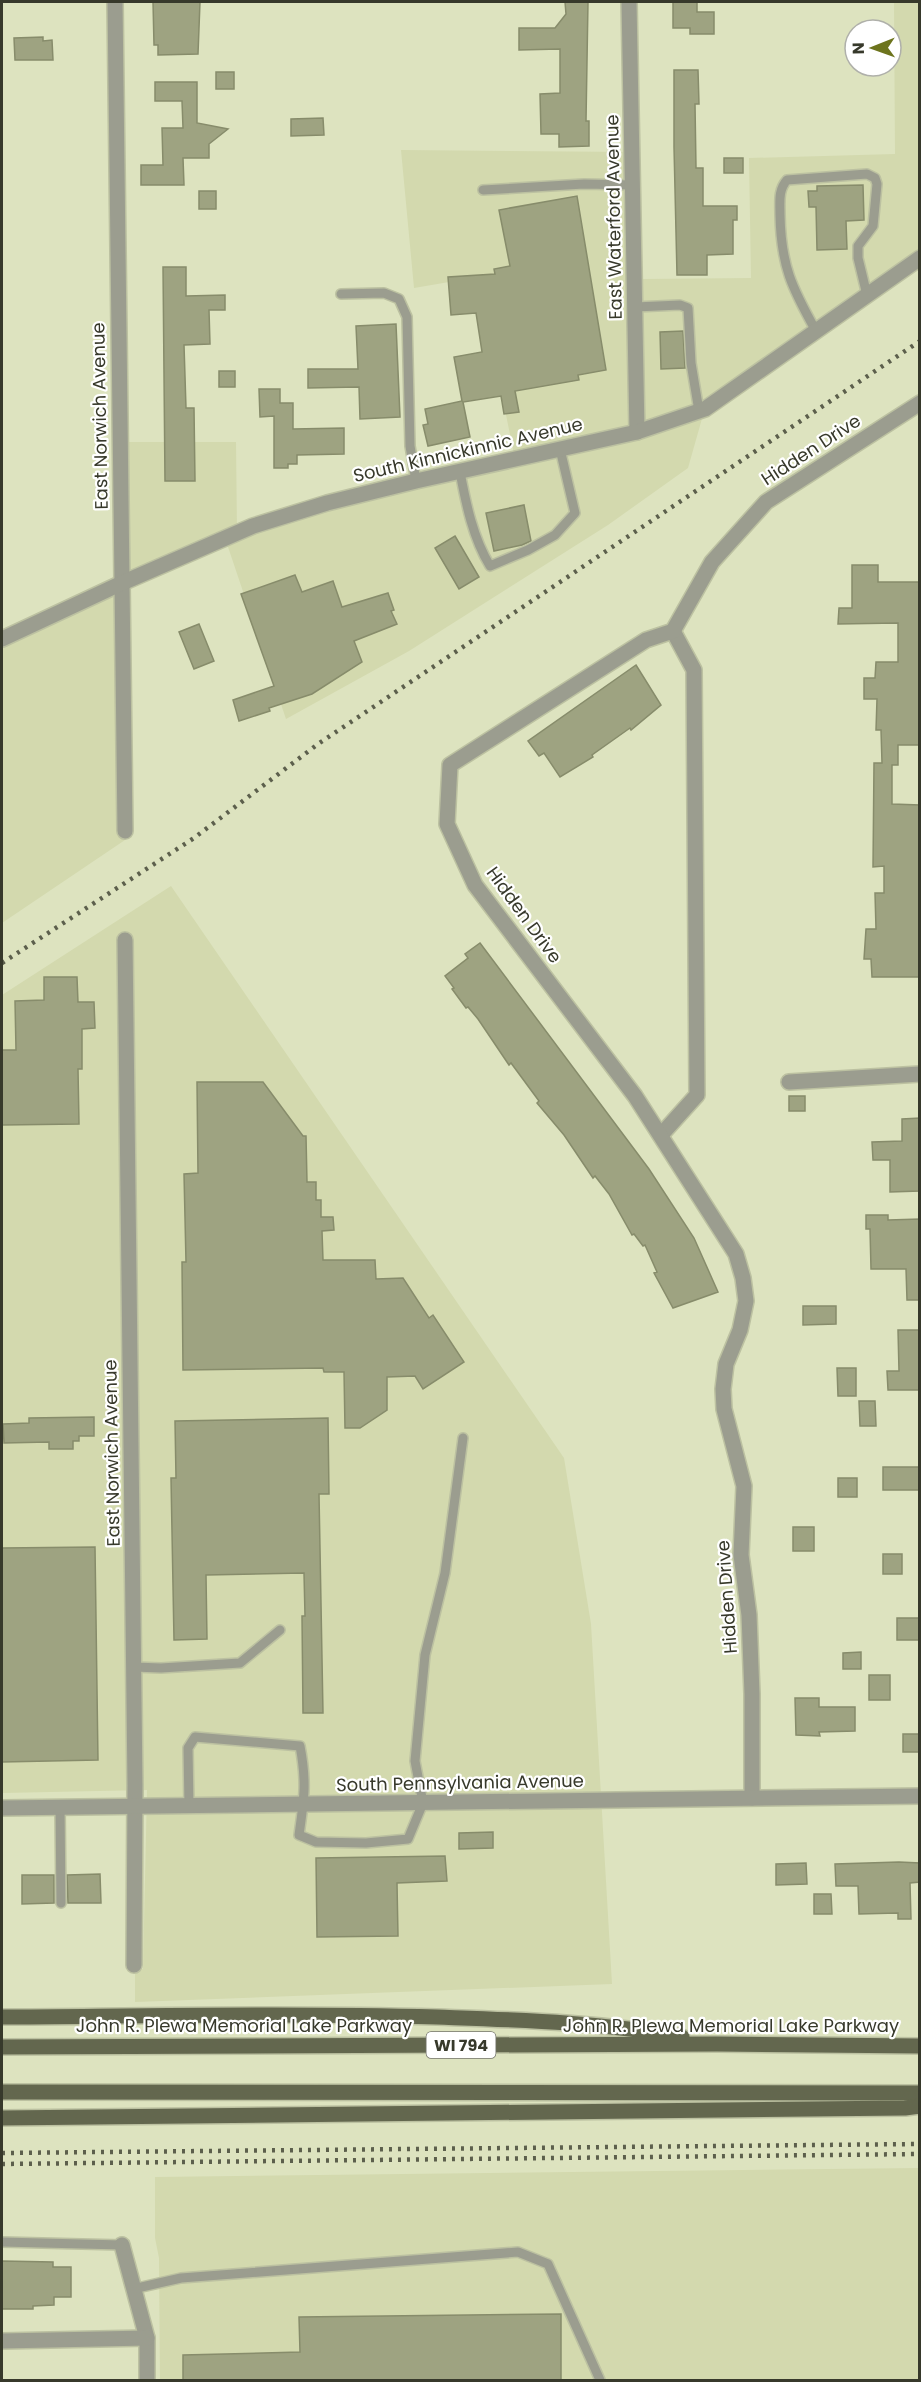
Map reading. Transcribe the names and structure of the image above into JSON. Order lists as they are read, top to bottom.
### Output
{
  "streets": {
    "main road": ["John R. Plewa Memorial Lake Parkway", "WI 794"],
    "street": [
      "East Waterford Avenue",
      "East Norwich Avenue",
      "South Kinnickinnic Avenue",
      "Hidden Drive",
      "South Pennsylvania Avenue"
    ]
  },
  "crossings": [
    ["East Waterford Avenue", "South Kinnickinnic Avenue"],
    ["East Norwich Avenue", "South Kinnickinnic Avenue"],
    ["East Norwich Avenue", "South Pennsylvania Avenue"],
    ["Hidden Drive", "South Pennsylvania Avenue"]
  ],
  "north": "left"
}
